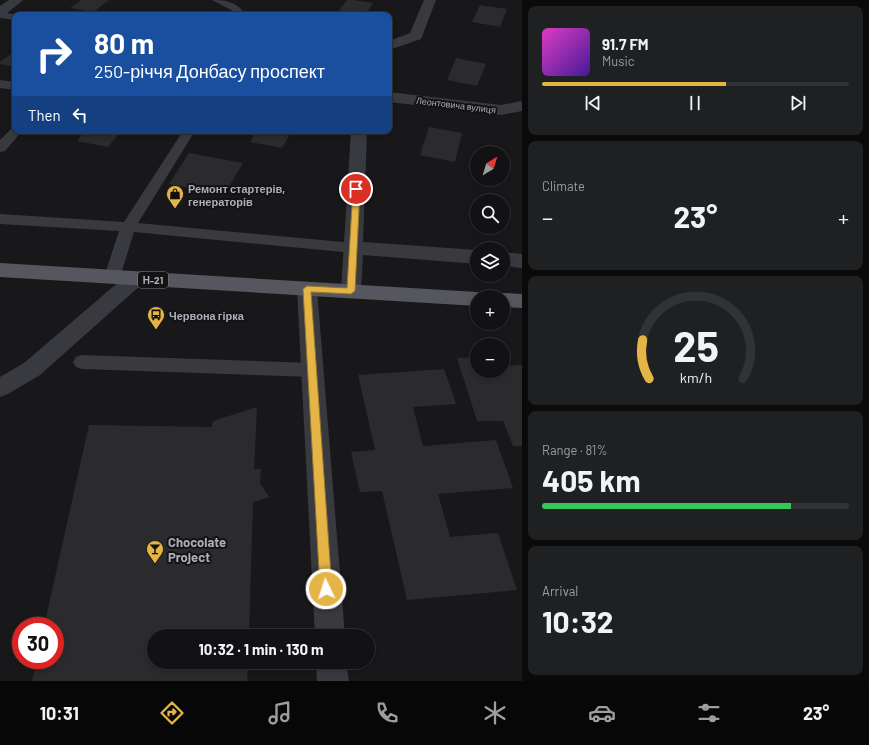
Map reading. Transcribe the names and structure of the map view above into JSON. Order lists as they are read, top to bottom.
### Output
{
  "streets": {
    "main road": ["Н-21"],
    "street": ["Леонтовича вулиця"]
  },
  "places": {
    "shop": ["Ремонт стартерів, генераторів"],
    "bus stop": ["Червона гірка"],
    "bar": ["Chocolate Project"]
  },
  "north": "top right",
  "page": {
    "turn": ["80 m", "250-річчя Донбасу проспект"],
    "song": ["91.7 FM", "Music"],
    "then": "Then",
    "tile": [
      "Climate",
      ["Range · 81%", "405 km"],
      ["Arrival", "10:32"]
    ],
    "map_buttons": ["+", "−"],
    "heat": ["−", "23°", "+"],
    "limit": "30",
    "trip": "10:32 · 1 min · 130 m",
    "tabs": ["10:31", "23°"],
    "gauge": ["25", "km/h"]
  }
}
